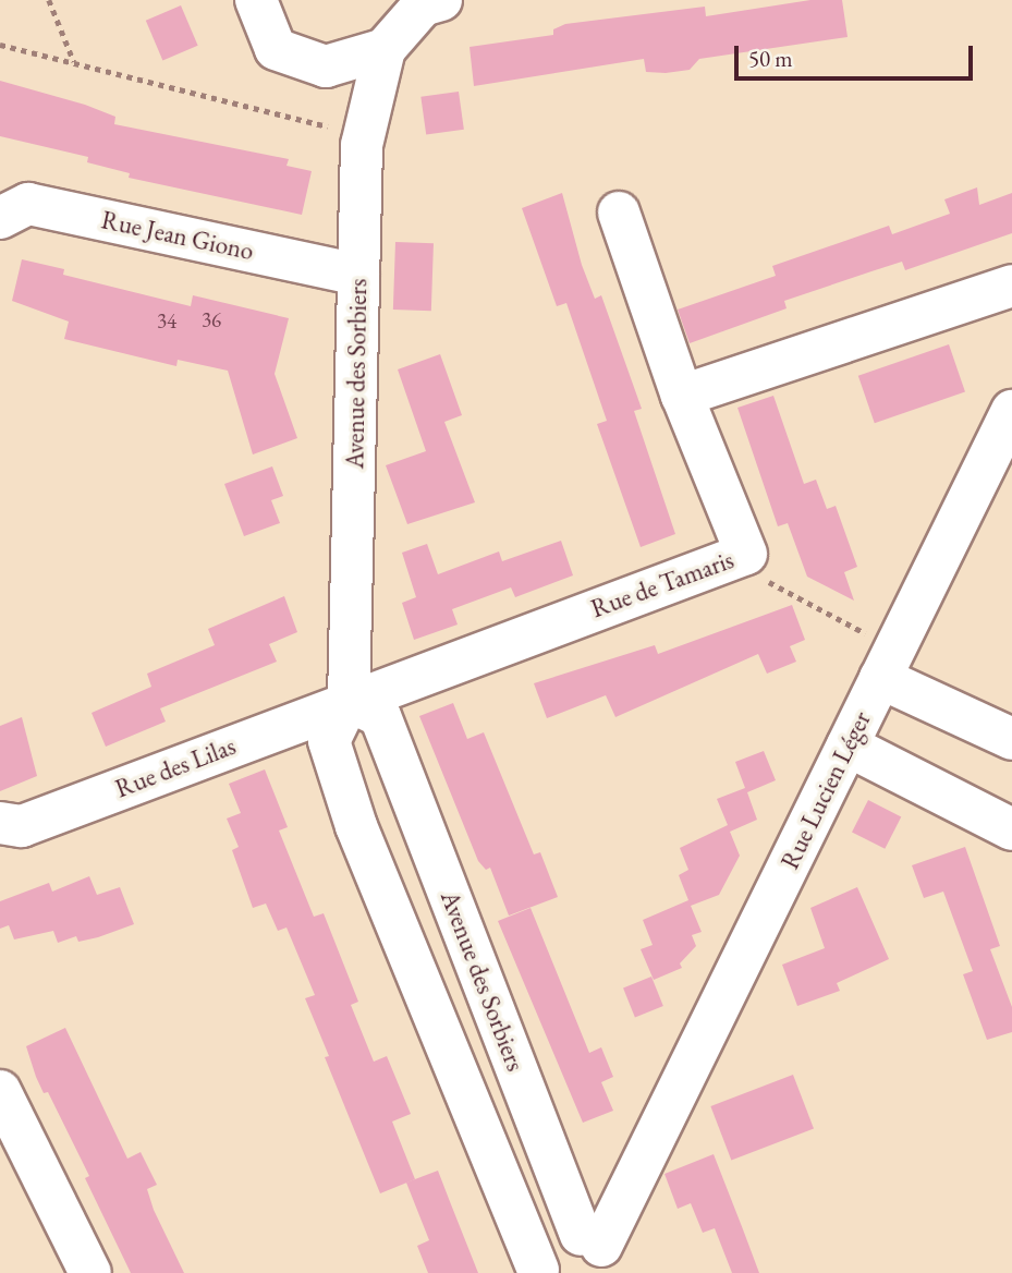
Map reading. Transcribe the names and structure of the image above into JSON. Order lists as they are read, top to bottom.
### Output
{
  "streets": {
    "street": [
      "Rue Jean Giono",
      "Avenue des Sorbiers",
      "Rue de Tamaris",
      "Rue des Lilas",
      "Rue Lucien Léger"
    ]
  },
  "crossings": [
    ["Rue Jean Giono", "Avenue des Sorbiers"],
    ["Avenue des Sorbiers", "Rue de Tamaris"],
    ["Avenue des Sorbiers", "Rue des Lilas"],
    ["Avenue des Sorbiers", "Rue Lucien Léger"],
    ["Rue de Tamaris", "Rue des Lilas"]
  ],
  "house_numbers": ["36", "34"],
  "scale_bar": "50 m"
}
